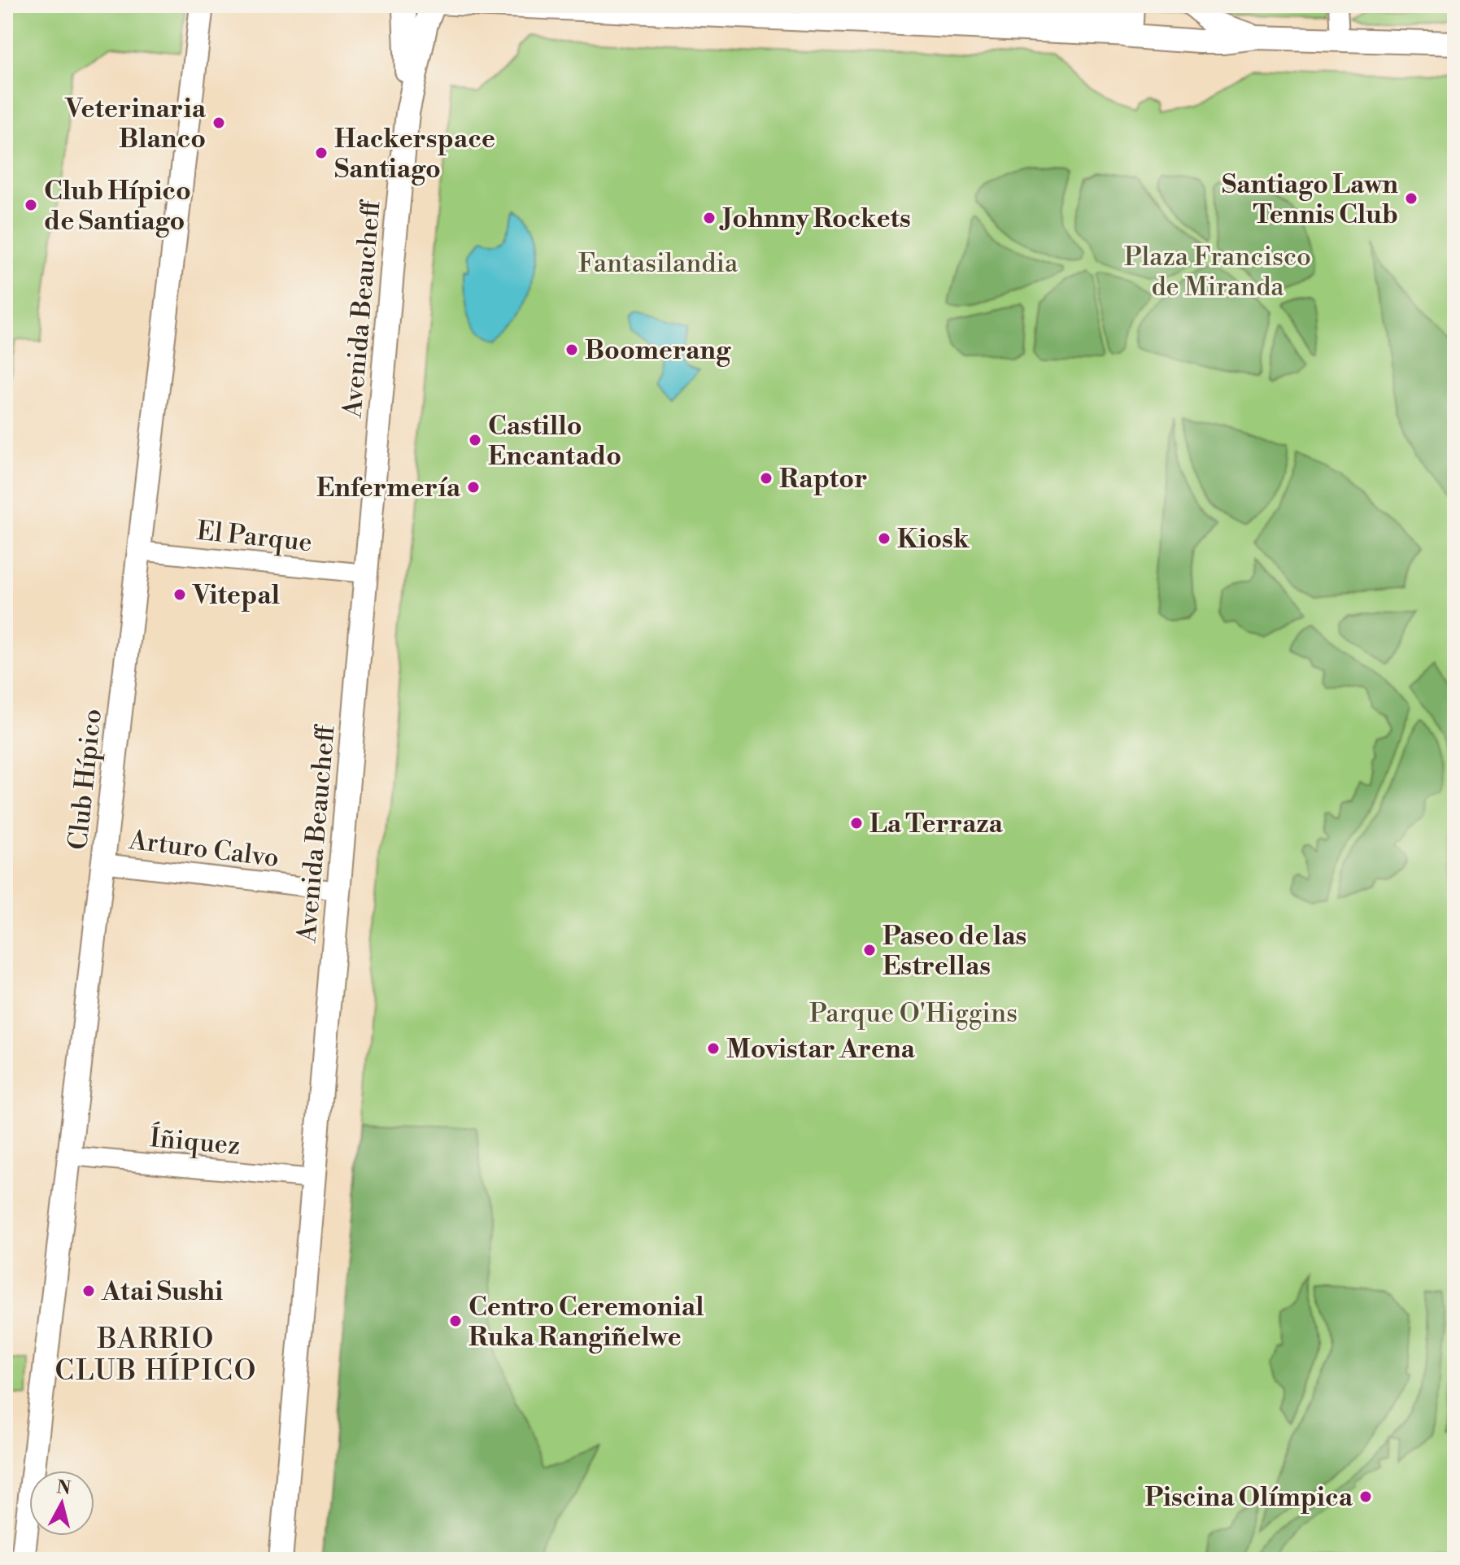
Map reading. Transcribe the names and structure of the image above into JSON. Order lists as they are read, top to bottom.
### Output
{
  "streets": {
    "main road": ["Avenida Beaucheff", "Club Hípico"],
    "street": ["El Parque", "Arturo Calvo", "Íñiquez"]
  },
  "crossings": [
    ["Avenida Beaucheff", "El Parque"],
    ["Avenida Beaucheff", "Arturo Calvo"],
    ["Avenida Beaucheff", "Íñiquez"],
    ["El Parque", "Club Hípico"],
    ["Club Hípico", "Arturo Calvo"],
    ["Club Hípico", "Íñiquez"]
  ],
  "districts": ["BARRIO CLUB HÍPICO"],
  "parks": ["Plaza Francisco de Miranda", "Fantasilandia", "Parque O'Higgins"],
  "places": [
    "Veterinaria Blanco",
    "Hackerspace Santiago",
    "Santiago Lawn Tennis Club",
    "Club Hípico de Santiago",
    "Johnny Rockets",
    "Boomerang",
    "Castillo Encantado",
    "Raptor",
    "Enfermería",
    "Kiosk",
    "Vitepal",
    "La Terraza",
    "Paseo de las Estrellas",
    "Movistar Arena",
    "Atai Sushi",
    "Centro Ceremonial Ruka Rangiñelwe",
    "Piscina Olímpica"
  ],
  "north": "top"
}
